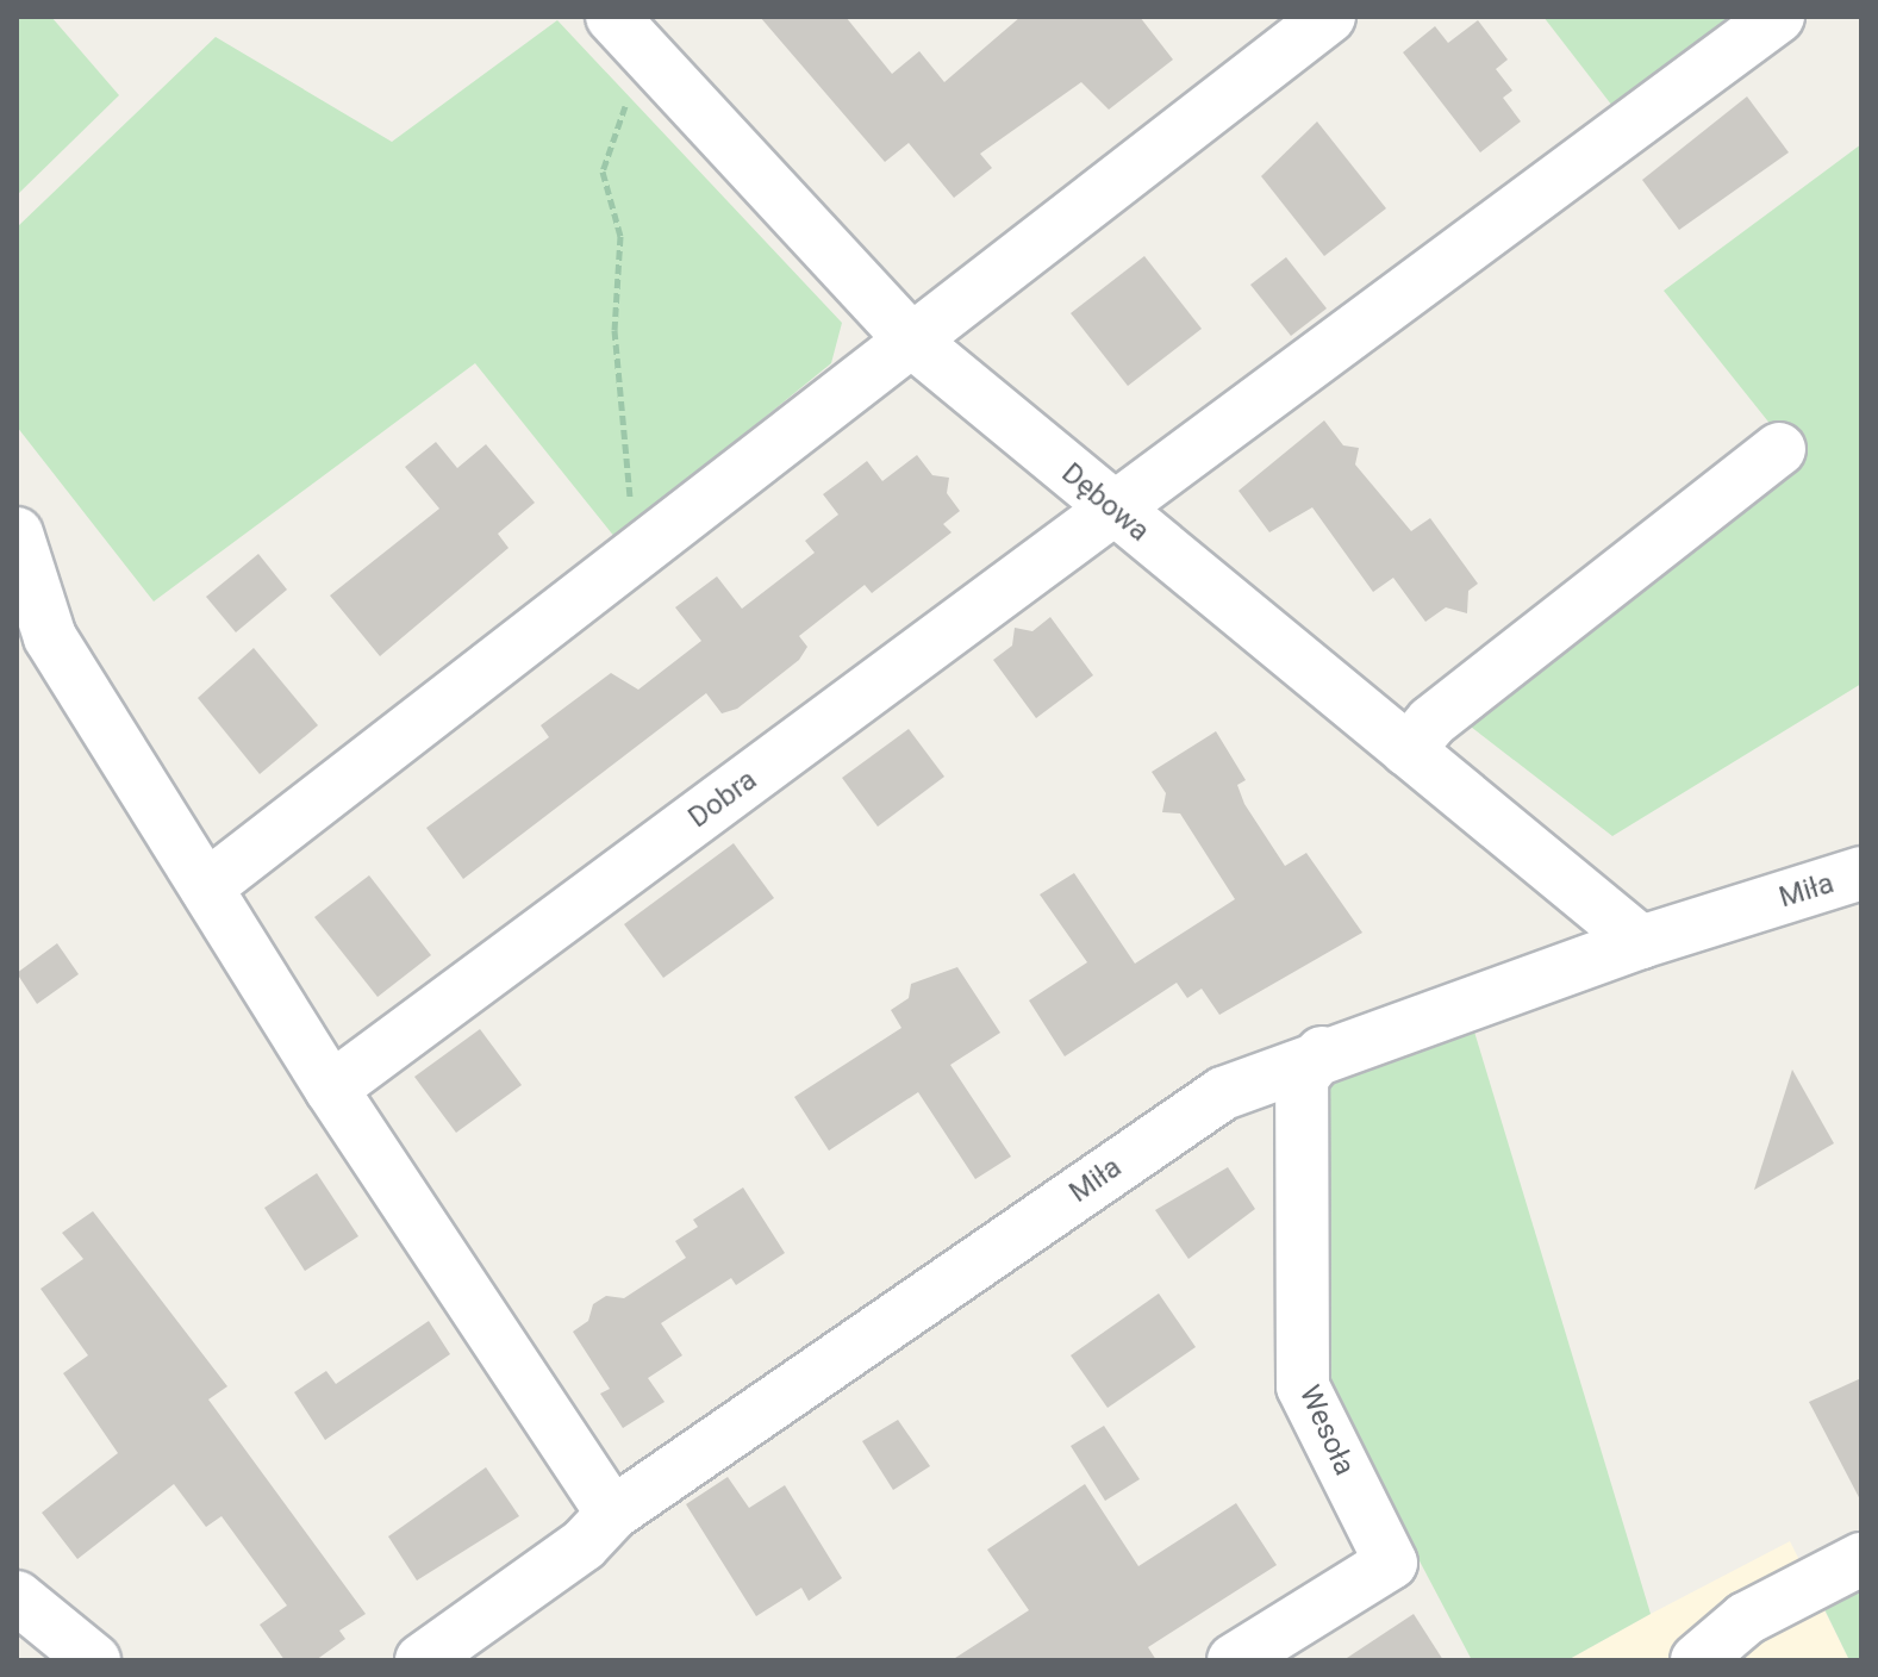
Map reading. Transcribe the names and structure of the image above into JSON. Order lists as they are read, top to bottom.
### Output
{
  "streets": {
    "street": [
      "Dębowa",
      "Dobra",
      "Miła",
      "Wesoła"
    ]
  },
  "crossings": [
    ["Dębowa", "Dobra"],
    ["Dębowa", "Miła"],
    ["Miła", "Wesoła"]
  ]
}
